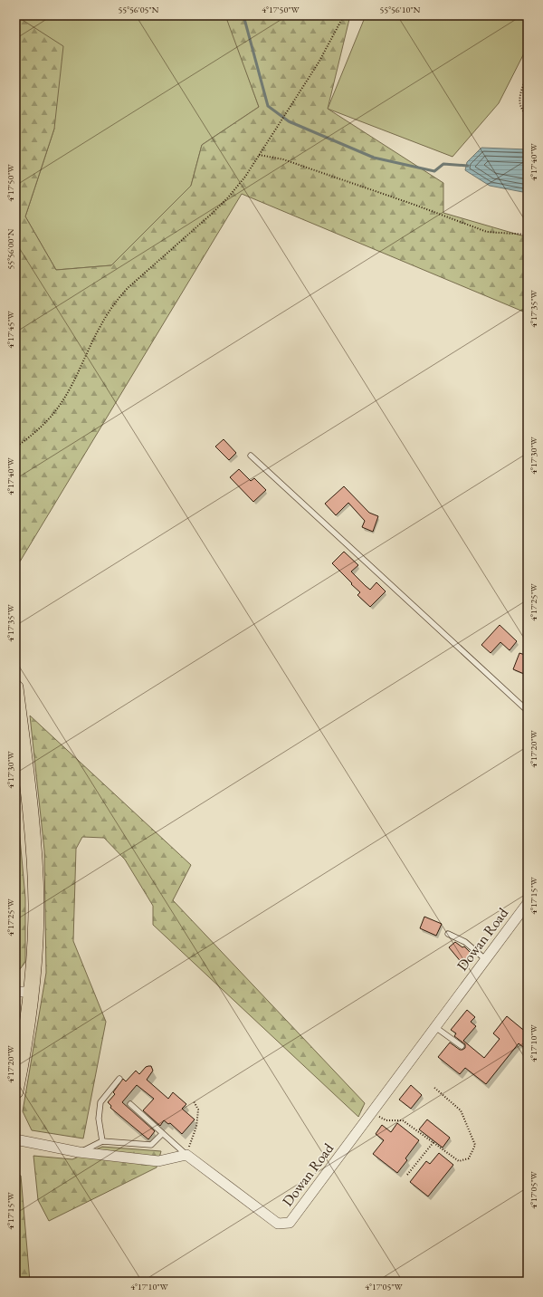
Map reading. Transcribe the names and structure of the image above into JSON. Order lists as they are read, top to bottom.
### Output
{
  "streets": {
    "street": ["Dowan Road"]
  },
  "coordinates": [
    "55°56'05\"N",
    "4°17'50\"W",
    "55°56'10\"N",
    "4°17'40\"W",
    "55°56'00\"N",
    "4°17'35\"W",
    "4°17'45\"W",
    "4°17'30\"W",
    "4°17'25\"W",
    "4°17'20\"W",
    "4°17'15\"W",
    "4°17'10\"W",
    "4°17'05\"W"
  ]
}
